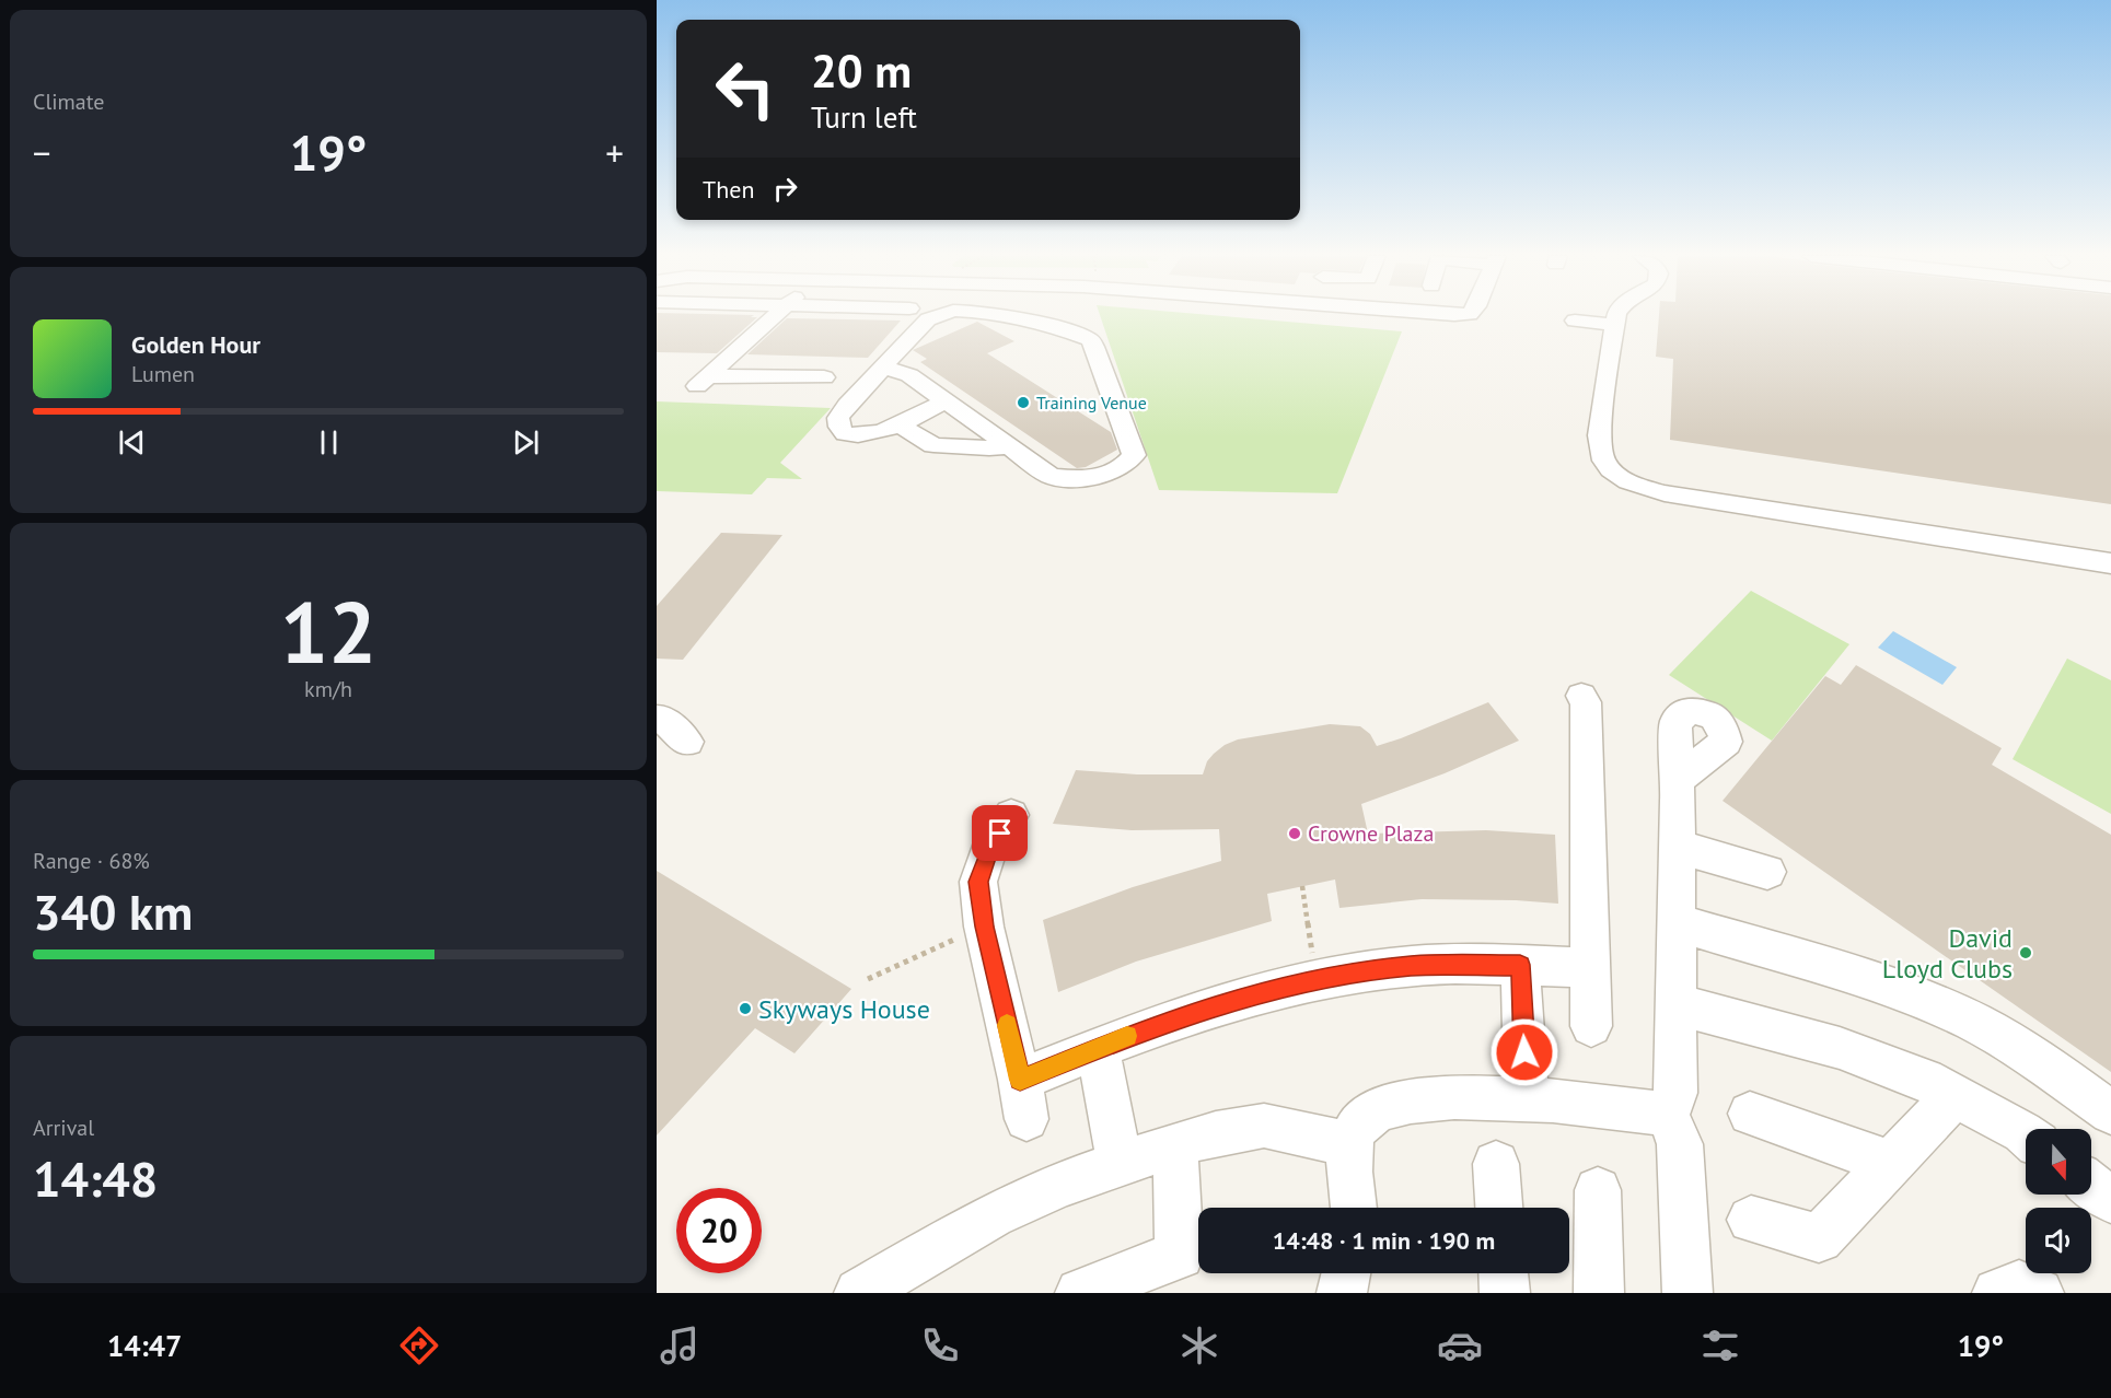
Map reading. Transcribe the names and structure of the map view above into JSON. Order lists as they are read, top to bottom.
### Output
{
  "places": [
    "Training Venue",
    "Crowne Plaza",
    "David Lloyd Clubs",
    "Skyways House"
  ],
  "north": "bottom",
  "page": {
    "tile": [
      "Climate",
      ["12", "km/h"],
      ["Range · 68%", "340 km"],
      ["Arrival", "14:48"]
    ],
    "turn": ["20 m", "Turn left"],
    "heat": ["−", "19°", "+"],
    "then": "Then",
    "song": ["Golden Hour", "Lumen"],
    "limit": "20",
    "trip": "14:48 · 1 min · 190 m",
    "tabs": ["14:47", "19°"]
  }
}
